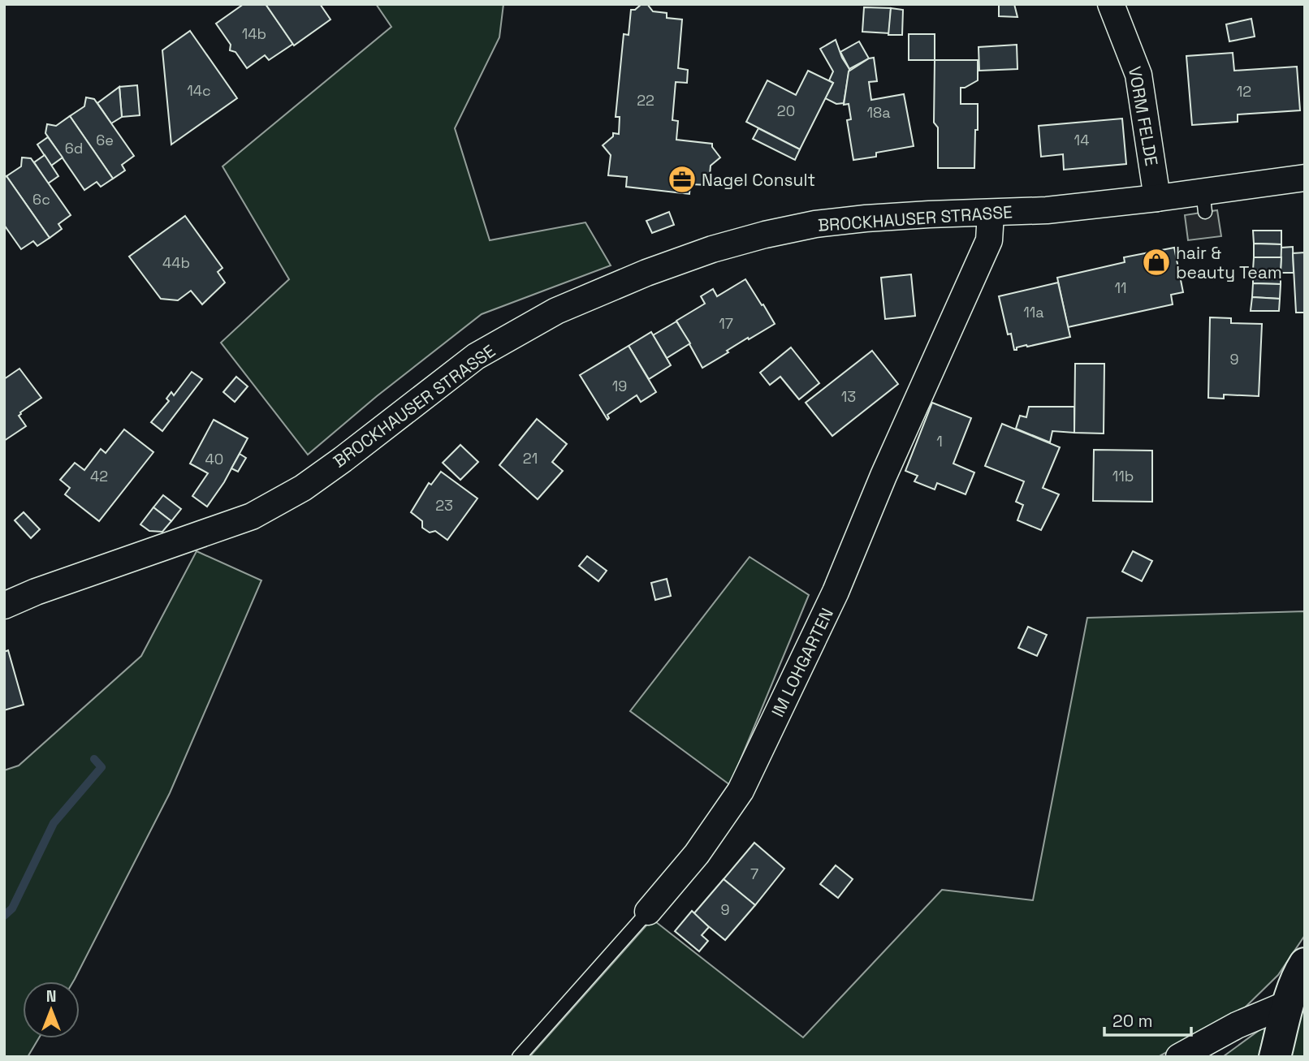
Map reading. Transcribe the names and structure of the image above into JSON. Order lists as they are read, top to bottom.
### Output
{
  "streets": {
    "street": ["VORM FELDE", "BROCKHAUSER STRASSE", "IM LOHGARTEN"]
  },
  "crossings": [
    ["VORM FELDE", "BROCKHAUSER STRASSE"],
    ["BROCKHAUSER STRASSE", "IM LOHGARTEN"]
  ],
  "places": {
    "office": ["Nagel Consult"],
    "shop": ["hair & beauty Team"]
  },
  "house_numbers": [
    "14b",
    "14c",
    "12",
    "22",
    "20",
    "18a",
    "6e",
    "14",
    "6d",
    "6c",
    "44b",
    "11",
    "11a",
    "17",
    "9",
    "19",
    "13",
    "1",
    "21",
    "40",
    "42",
    "11b",
    "23",
    "7",
    "9"
  ],
  "scale_bar": "20 m",
  "north": "top"
}
